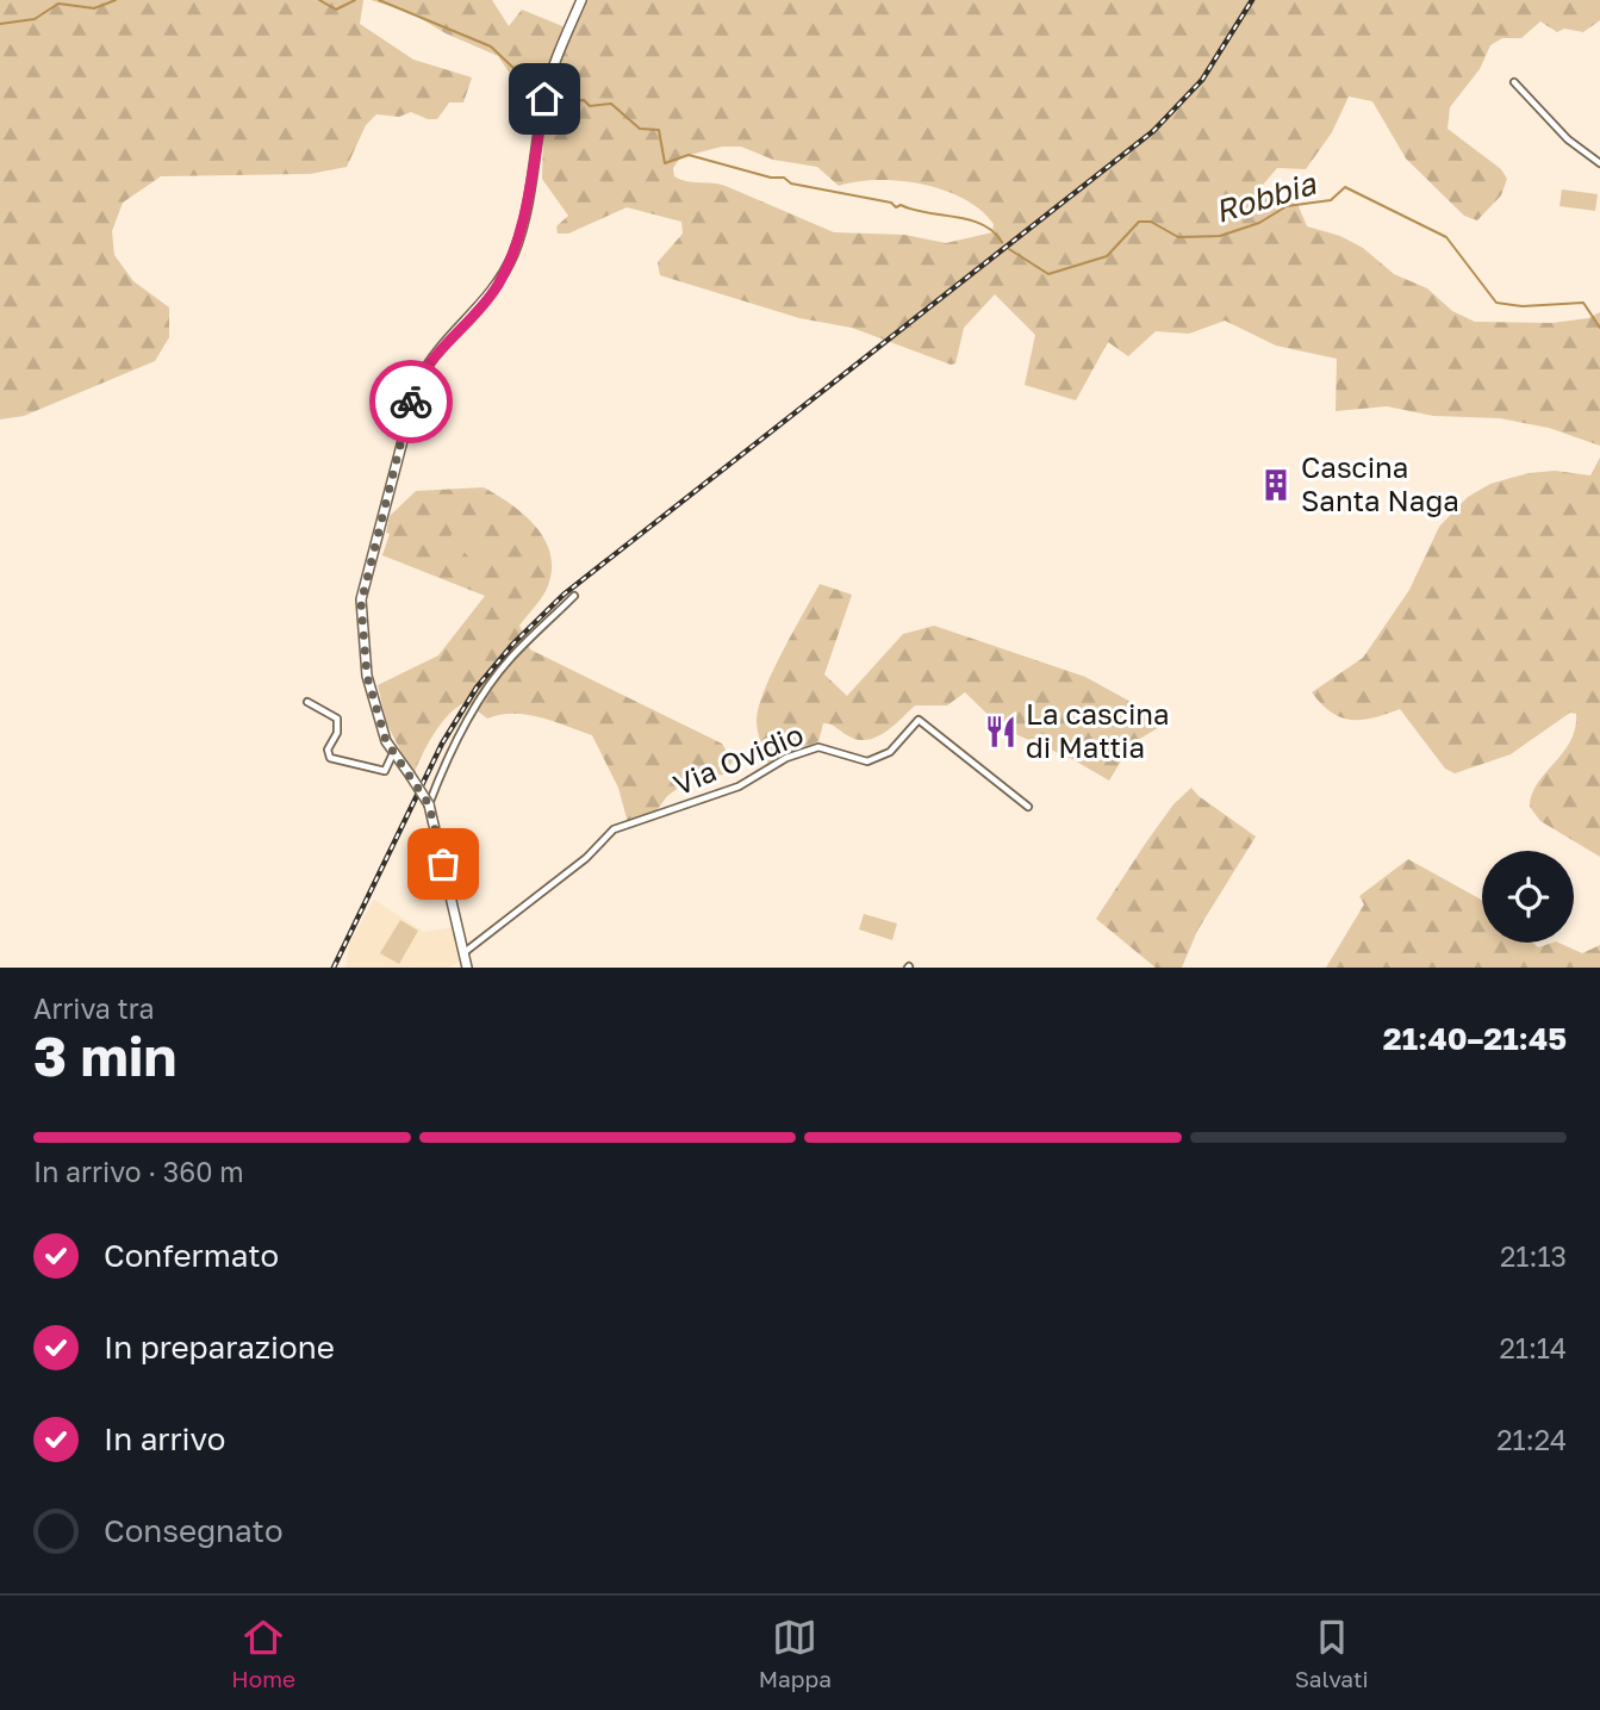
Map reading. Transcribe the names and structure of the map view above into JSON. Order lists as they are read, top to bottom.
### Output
{
  "streets": {
    "street": ["Via Ovidio"]
  },
  "water": ["Robbia"],
  "places": {
    "building": ["Cascina Santa Naga"],
    "restaurant": ["La cascina di Mattia"]
  },
  "page": {
    "heading": ["3 min", "Arriva tra", "21:40–21:45"],
    "bar": "In arrivo · 360 m",
    "list": [
      ["Confermato", "21:13"],
      ["In preparazione", "21:14"],
      ["In arrivo", "21:24"],
      "Consegnato"
    ],
    "tabs": ["Home", "Mappa", "Salvati"]
  }
}
